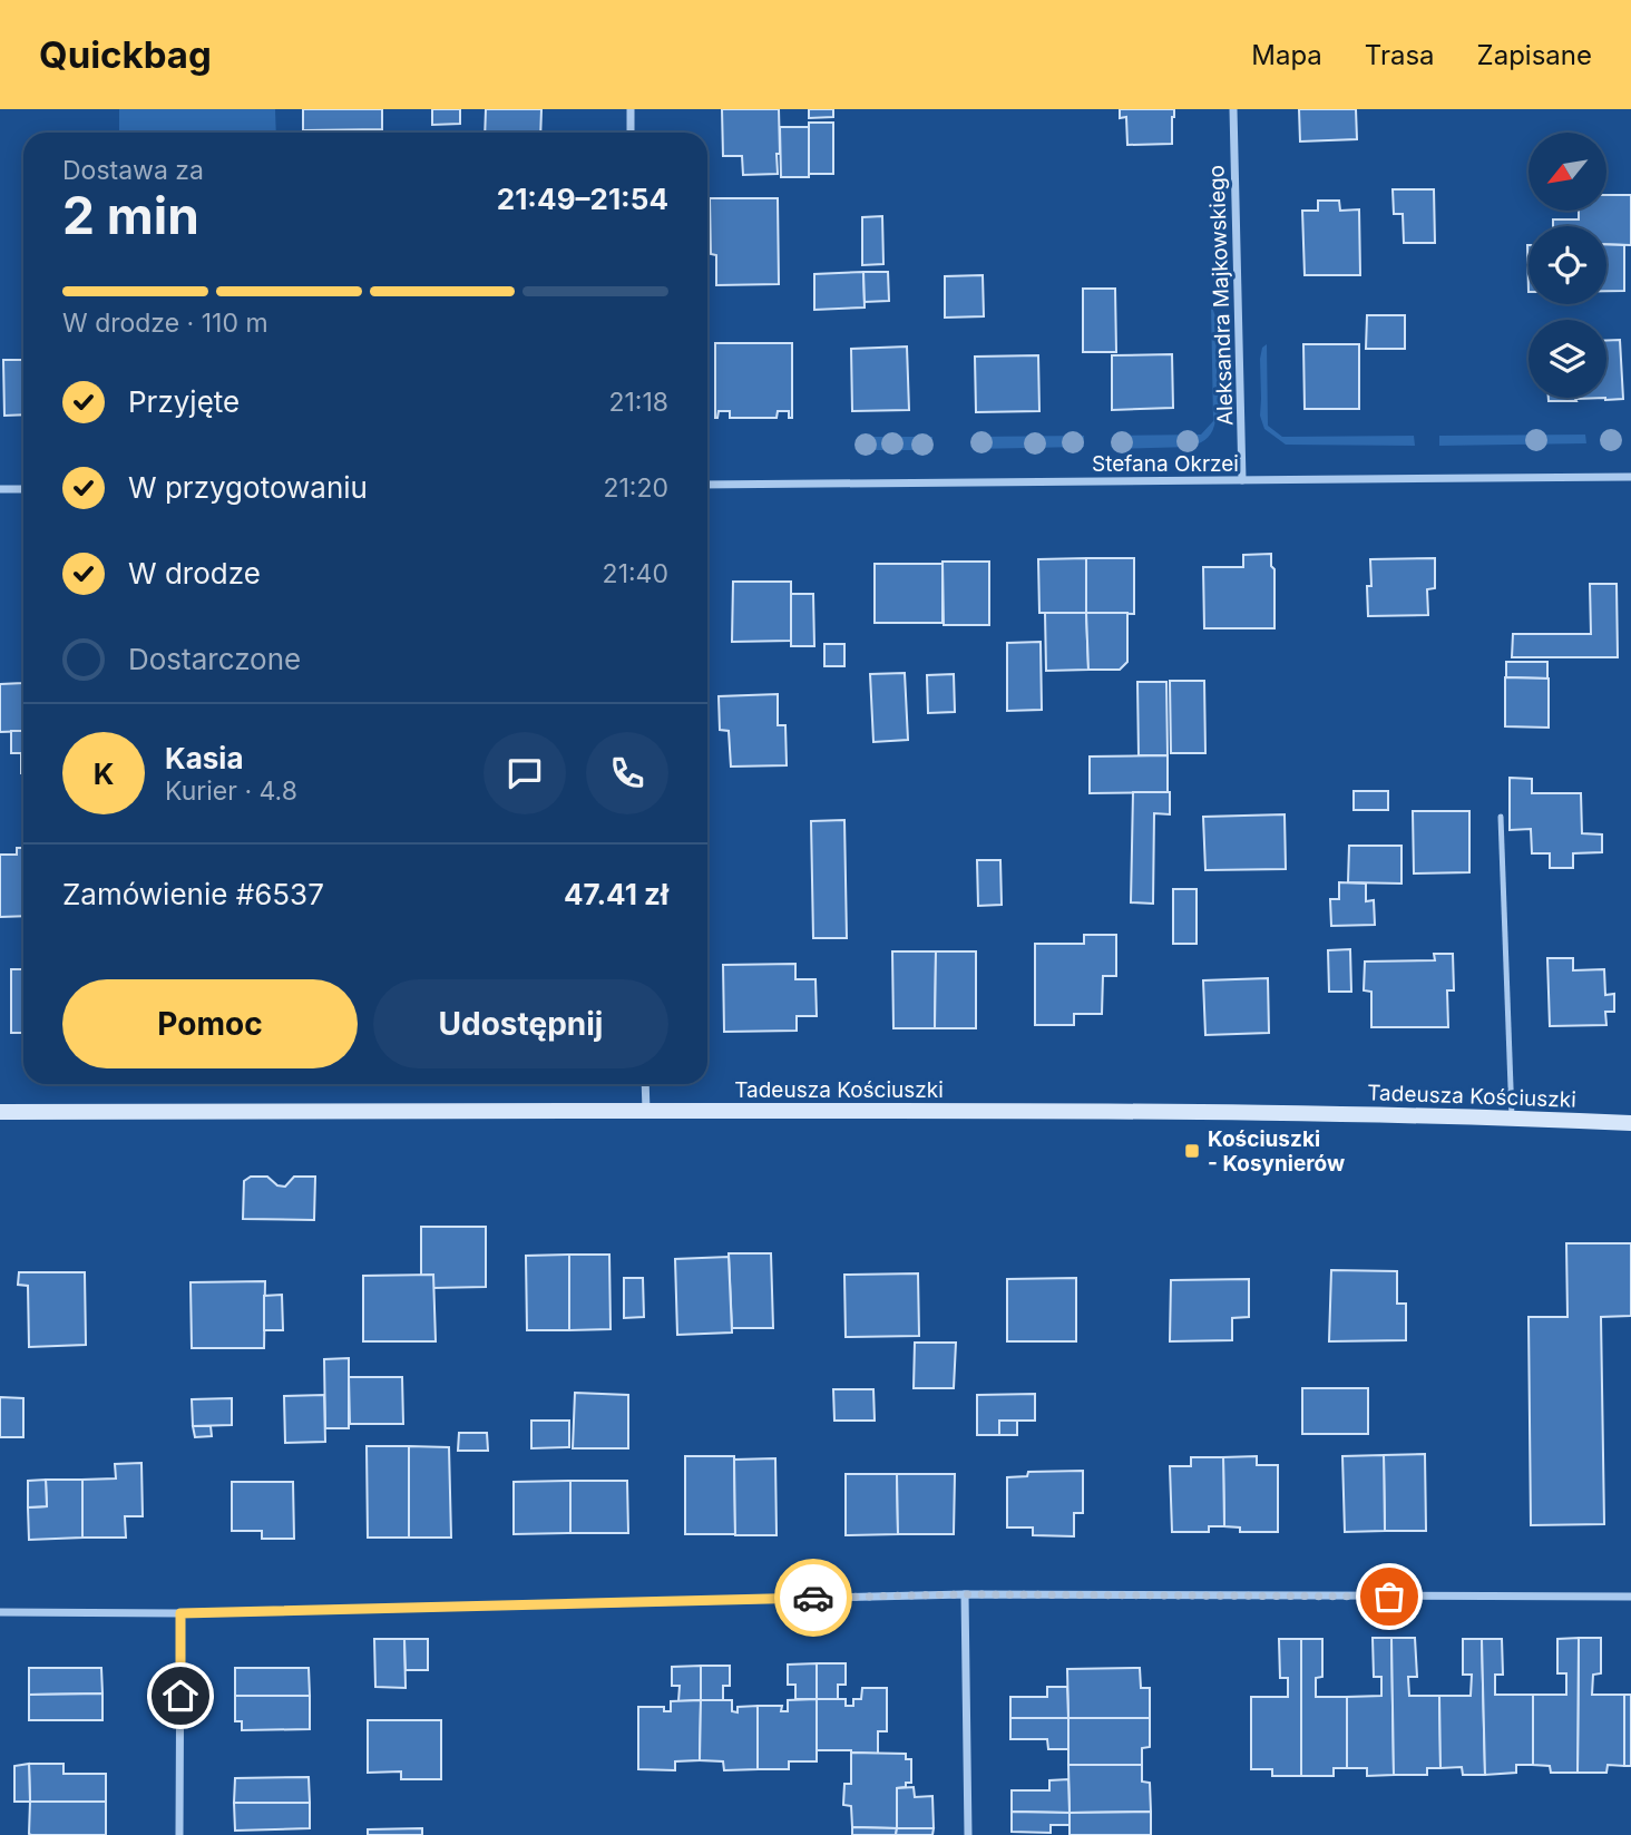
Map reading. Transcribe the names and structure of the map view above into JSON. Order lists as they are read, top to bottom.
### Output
{
  "streets": {
    "street": ["Aleksandra Majkowskiego", "Stefana Okrzei", "Tadeusza Kościuszki"]
  },
  "crossings": [
    ["Aleksandra Majkowskiego", "Stefana Okrzei"]
  ],
  "places": {
    "transit": ["Kościuszki - Kosynierów"]
  },
  "north": "bottom left",
  "page": {
    "header": "Quickbag",
    "nav": ["Mapa", "Trasa", "Zapisane"],
    "heading": ["2 min", "Dostawa za", "21:49–21:54"],
    "panel": [
      "Kasia",
      "Kurier · 4.8",
      "Zamówienie #6537",
      "47.41 zł"
    ],
    "bar": "W drodze · 110 m",
    "list": [
      ["Przyjęte", "21:18"],
      ["W przygotowaniu", "21:20"],
      ["W drodze", "21:40"],
      "Dostarczone"
    ],
    "round": "K",
    "buttons": ["Pomoc", "Udostępnij"]
  }
}
